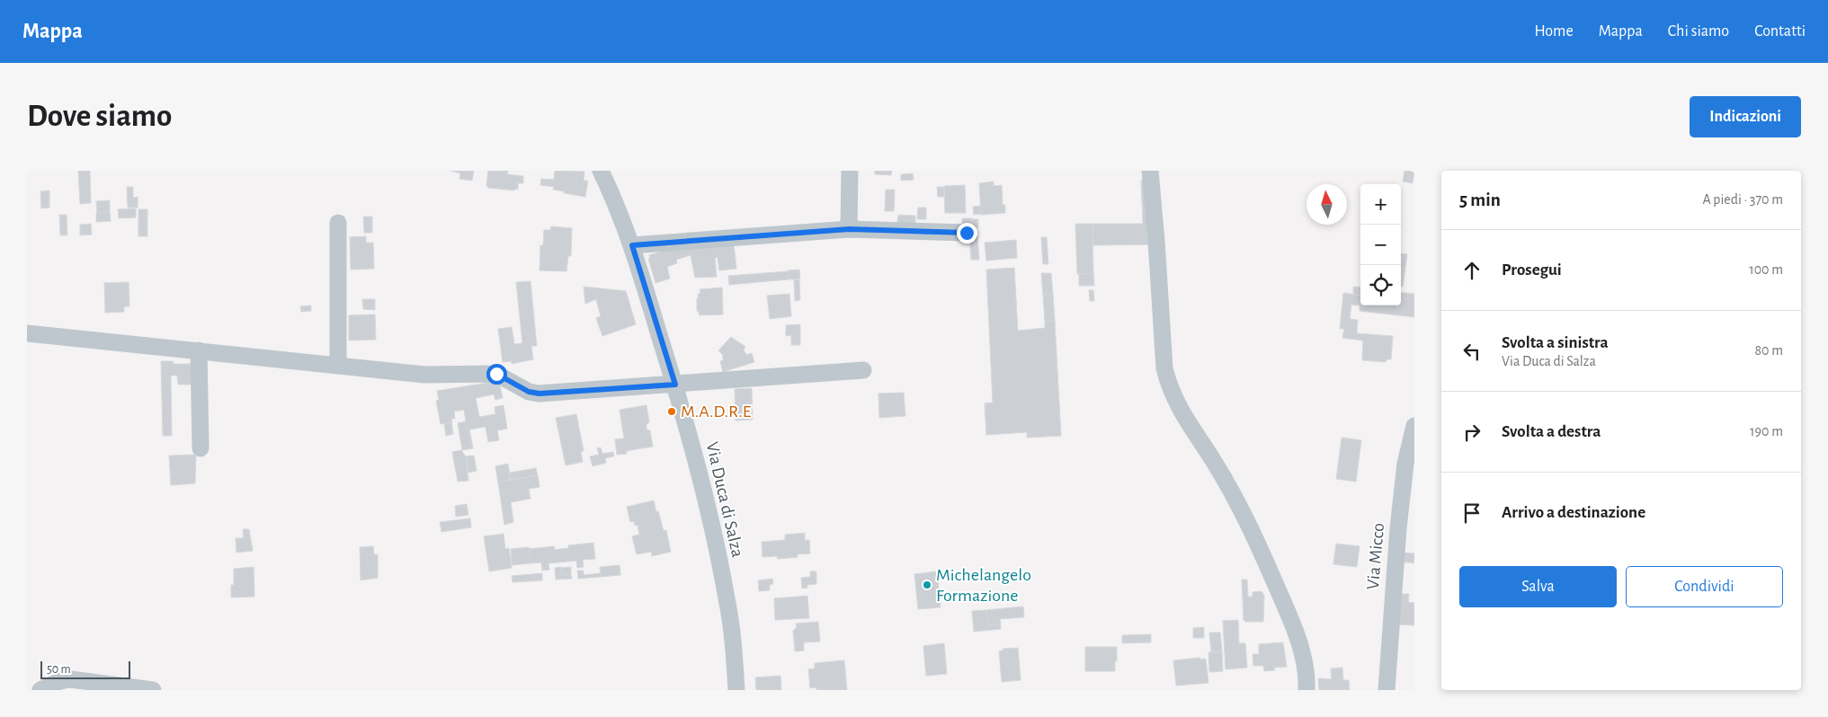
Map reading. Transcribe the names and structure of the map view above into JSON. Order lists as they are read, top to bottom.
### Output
{
  "streets": {
    "street": ["Via Duca di Salza", "Via Micco"]
  },
  "places": ["M.A.D.R.E", "Michelangelo Formazione"],
  "scale_bar": "50 m",
  "north": "top",
  "page": {
    "header": "Mappa",
    "nav": [
      "Home",
      "Mappa",
      "Chi siamo",
      "Contatti"
    ],
    "buttons": [
      "Indicazioni",
      ["Salva", "Condividi"]
    ],
    "title": "Dove siamo",
    "heading": ["5 min", "A piedi · 370 m"],
    "map_buttons": ["+", "−"],
    "list": [
      ["Prosegui", "100 m"],
      ["Svolta a sinistra", "Via Duca di Salza", "80 m"],
      ["Svolta a destra", "190 m"],
      "Arrivo a destinazione"
    ],
    "scale": "50 m"
  }
}
